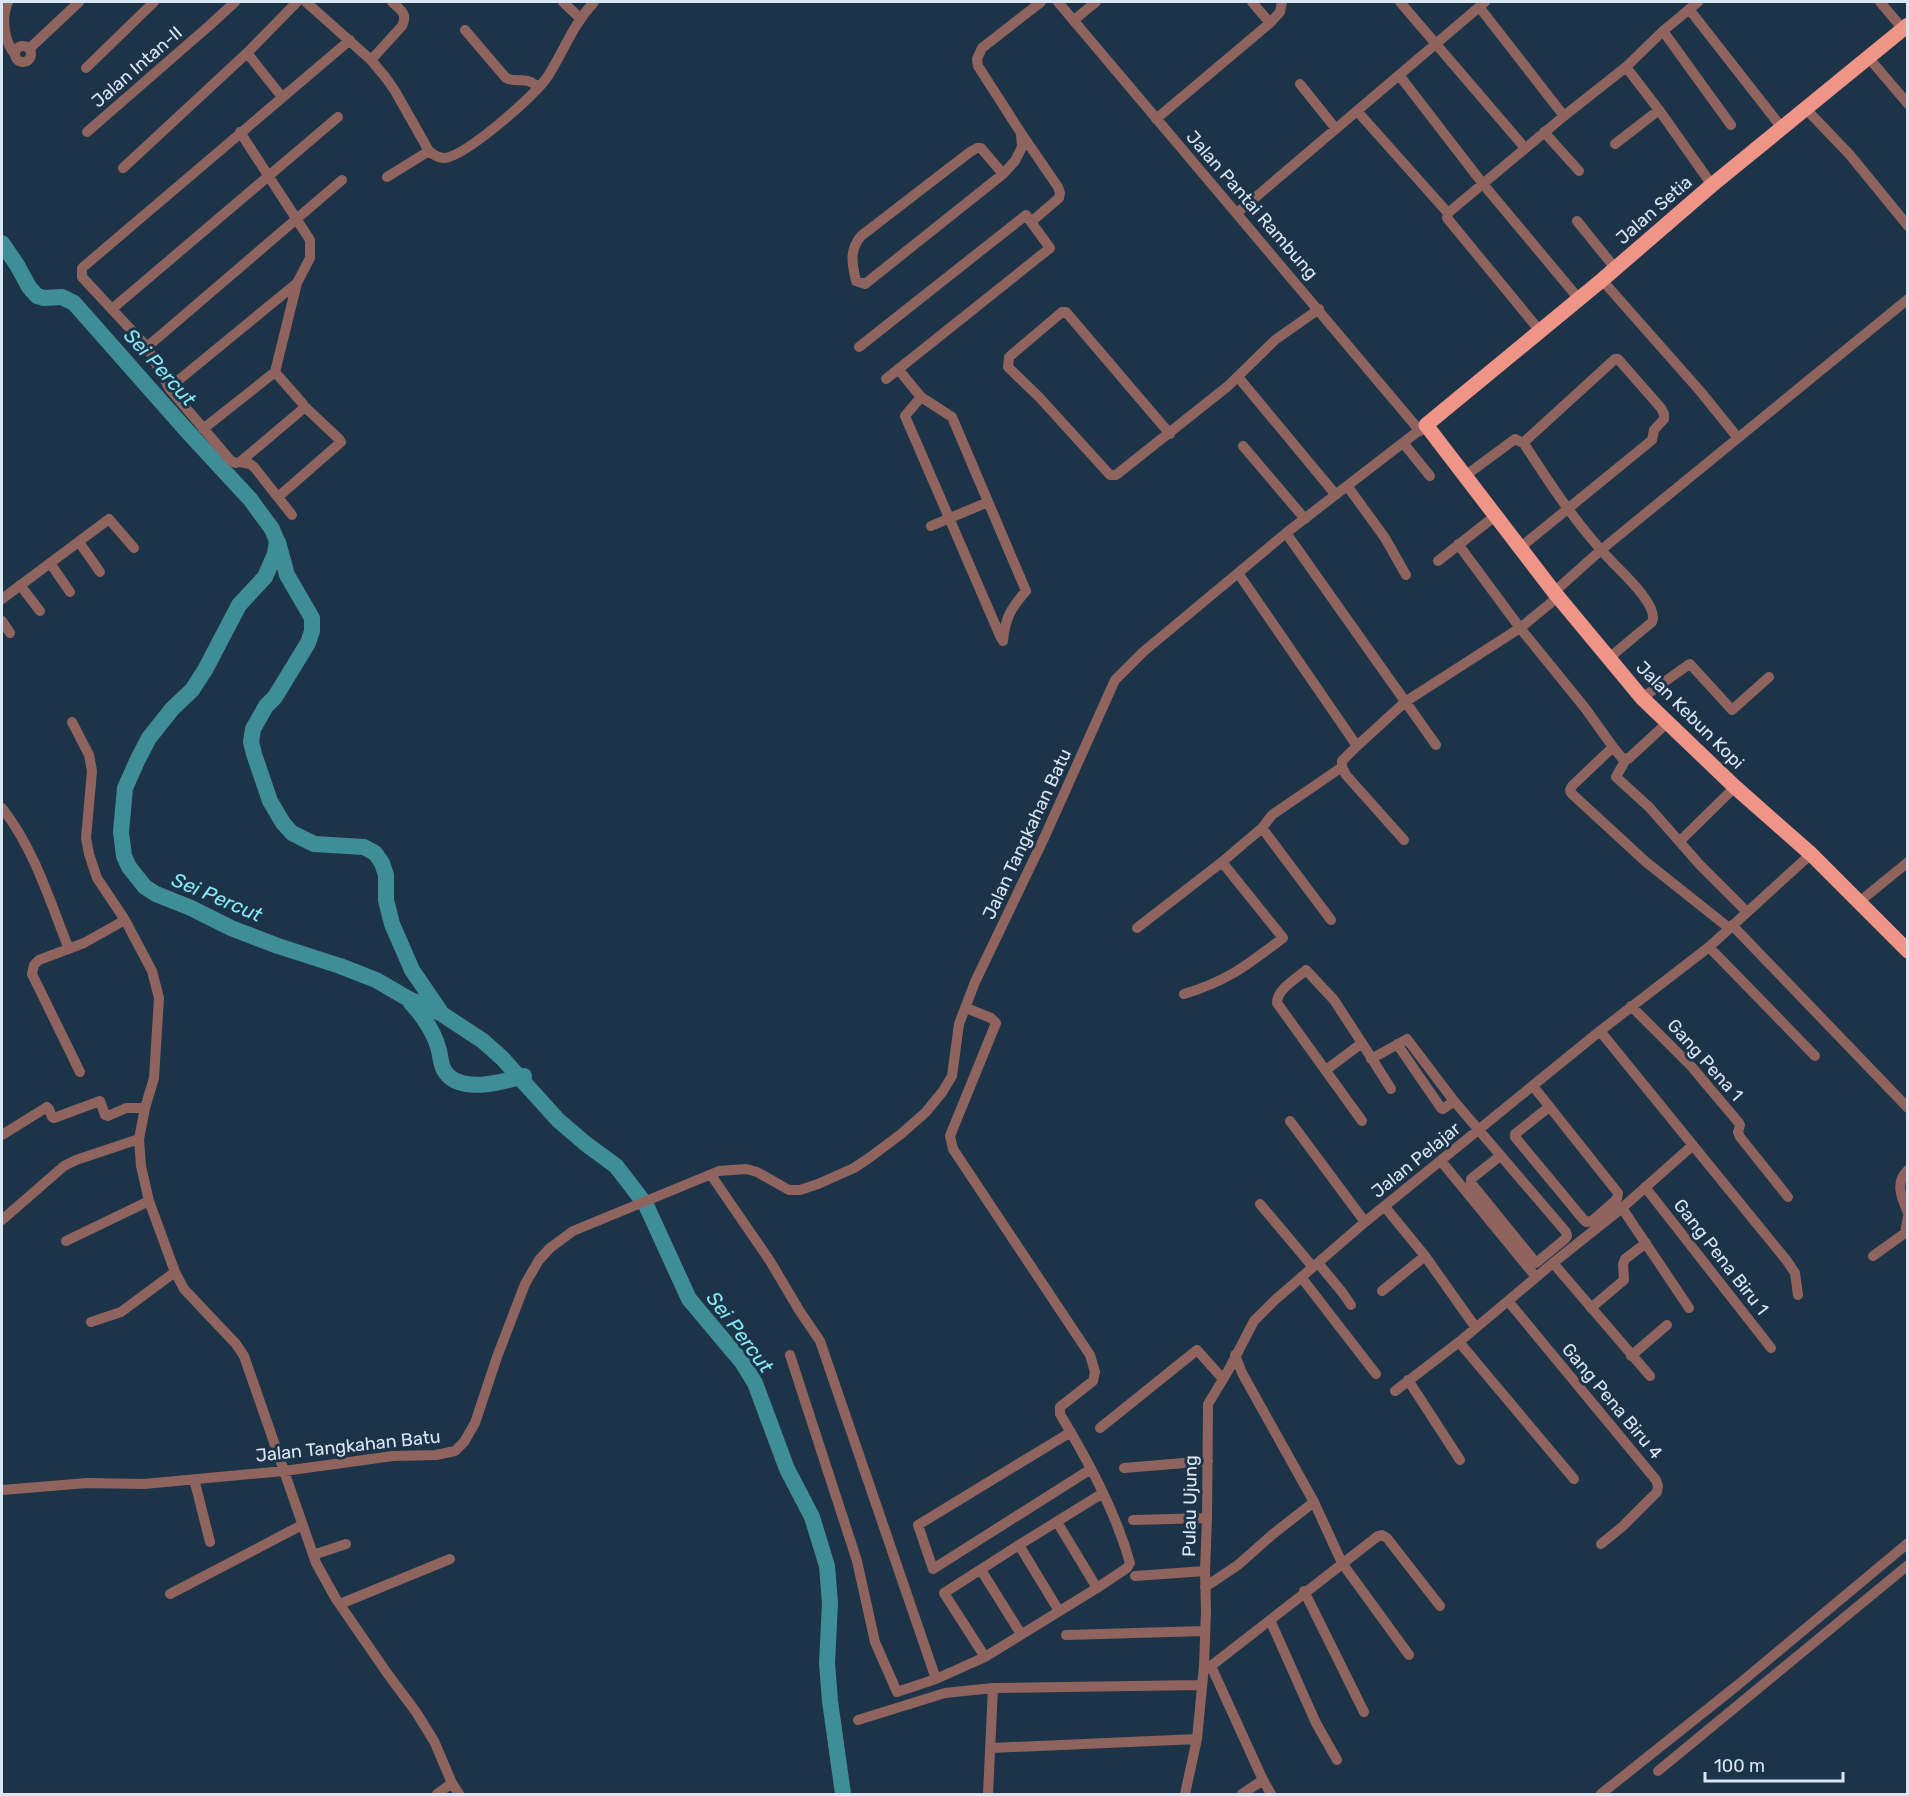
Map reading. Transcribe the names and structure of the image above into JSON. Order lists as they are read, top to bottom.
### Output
{
  "streets": {
    "main road": ["Jalan Setia", "Jalan Kebun Kopi"],
    "street": [
      "Jalan Intan-II",
      "Jalan Pantai Rambung",
      "Jalan Tangkahan Batu",
      "Gang Pena 1",
      "Jalan Pelajar",
      "Gang Pena Biru 1",
      "Gang Pena Biru 4",
      "Pulau Ujung"
    ]
  },
  "crossings": [
    ["Jalan Pantai Rambung", "Jalan Setia"],
    ["Jalan Pantai Rambung", "Jalan Kebun Kopi"],
    ["Jalan Pantai Rambung", "Jalan Tangkahan Batu"],
    ["Jalan Setia", "Jalan Kebun Kopi"],
    ["Jalan Setia", "Jalan Tangkahan Batu"],
    ["Jalan Kebun Kopi", "Jalan Tangkahan Batu"],
    ["Jalan Kebun Kopi", "Jalan Pelajar"],
    ["Gang Pena 1", "Jalan Pelajar"],
    ["Jalan Pelajar", "Pulau Ujung"]
  ],
  "water": ["Sei Percut"],
  "scale_bar": "100 m"
}
